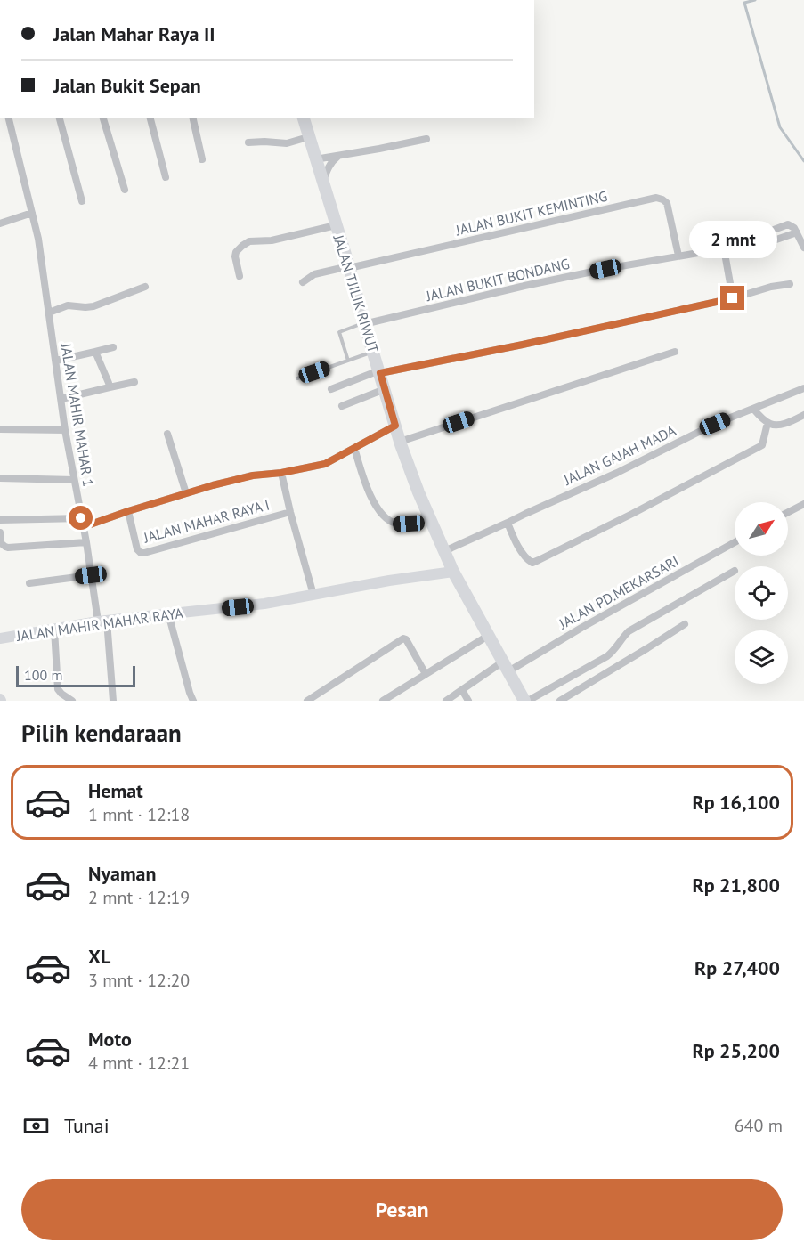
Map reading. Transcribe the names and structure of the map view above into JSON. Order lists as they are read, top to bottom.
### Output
{
  "streets": {
    "highway": ["JALAN TJILIK RIWUT"],
    "main road": ["JALAN MAHIR MAHAR RAYA"],
    "street": [
      "JALAN BUKIT KEMINTING",
      "JALAN BUKIT BONDANG",
      "JALAN MAHIR MAHAR 1",
      "JALAN GAJAH MADA",
      "JALAN MAHAR RAYA I",
      "JALAN PD.MEKARSARI"
    ]
  },
  "crossings": [
    ["JALAN BUKIT KEMINTING", "JALAN BUKIT BONDANG"],
    ["JALAN BUKIT KEMINTING", "JALAN TJILIK RIWUT"],
    ["JALAN BUKIT BONDANG", "JALAN TJILIK RIWUT"],
    ["JALAN TJILIK RIWUT", "JALAN GAJAH MADA"],
    ["JALAN TJILIK RIWUT", "JALAN PD.MEKARSARI"],
    ["JALAN TJILIK RIWUT", "JALAN MAHIR MAHAR RAYA"],
    ["JALAN MAHIR MAHAR 1", "JALAN MAHIR MAHAR RAYA"]
  ],
  "scale_bar": "100 m",
  "north": "top right",
  "page": {
    "banner": ["Jalan Mahar Raya II", "Jalan Bukit Sepan"],
    "bubble": "2 mnt",
    "scale": "100 m",
    "heading": "Pilih kendaraan",
    "list": [
      {
        "name": "Hemat",
        "note": "1 mnt · 12:18",
        "value": "Rp 16,100"
      },
      {
        "name": "Nyaman",
        "note": "2 mnt · 12:19",
        "value": "Rp 21,800"
      },
      {
        "name": "XL",
        "note": "3 mnt · 12:20",
        "value": "Rp 27,400"
      },
      {
        "name": "Moto",
        "note": "4 mnt · 12:21",
        "value": "Rp 25,200"
      }
    ],
    "pay": ["Tunai", "640 m"],
    "buttons": "Pesan"
  }
}
